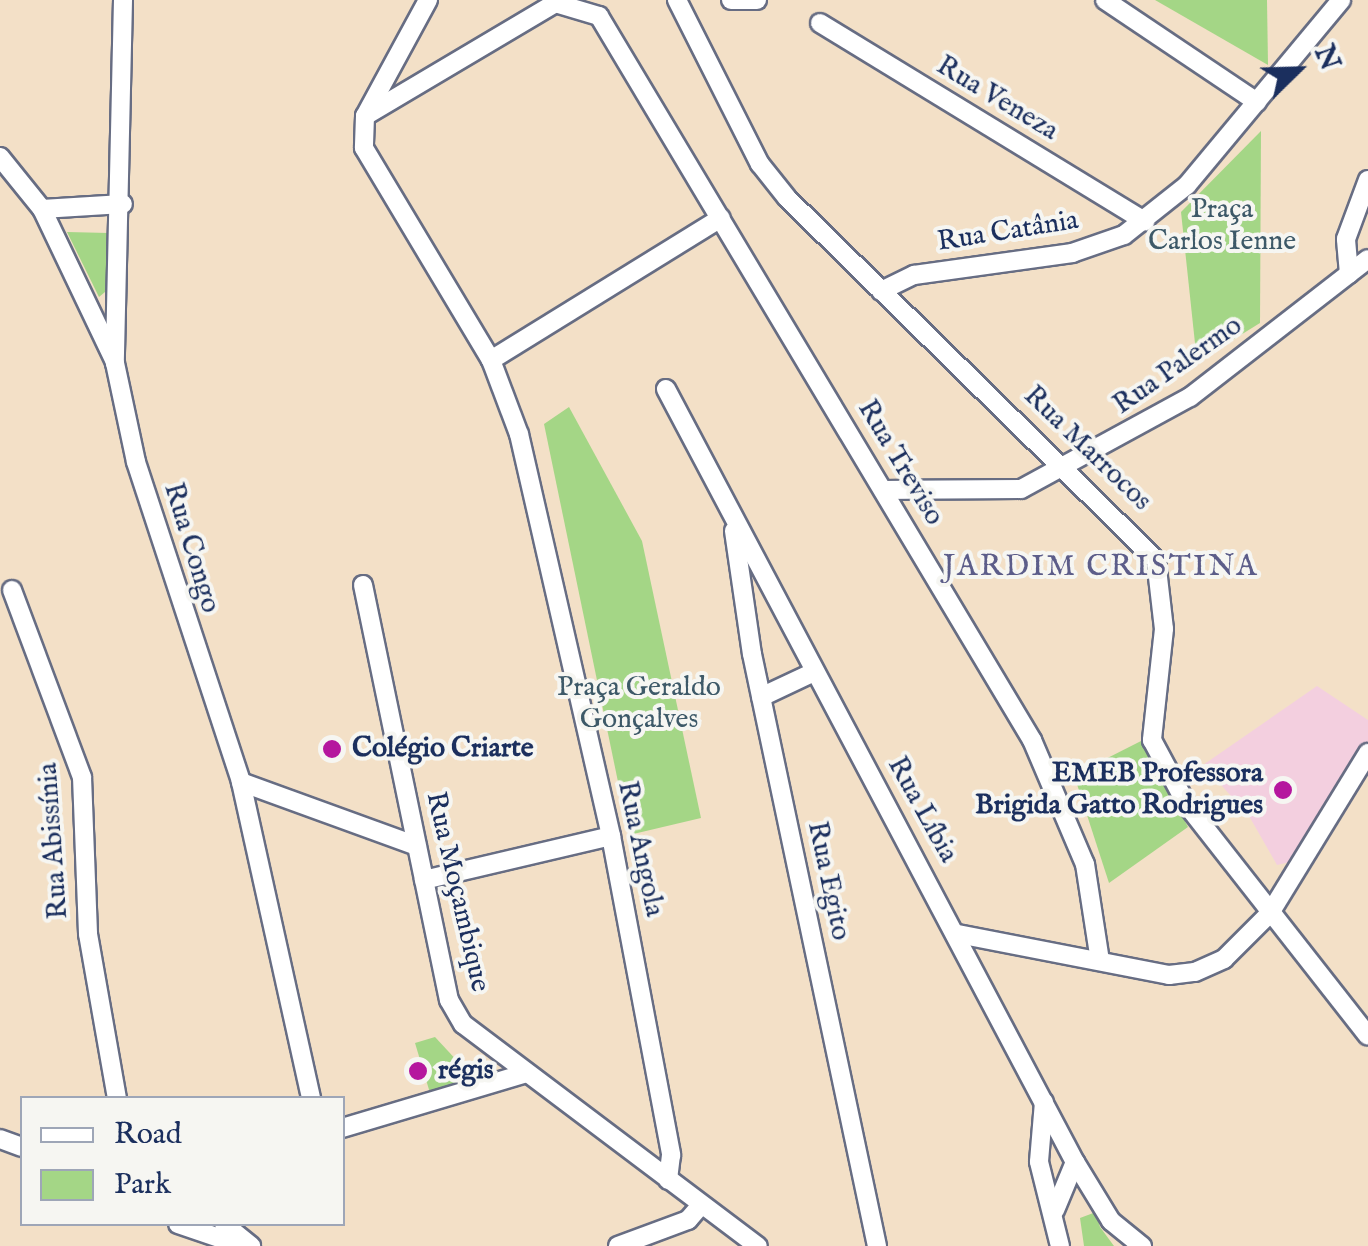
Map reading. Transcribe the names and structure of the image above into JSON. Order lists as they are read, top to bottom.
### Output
{
  "streets": {
    "street": [
      "Rua Veneza",
      "Rua Catânia",
      "Rua Palermo",
      "Rua Marrocos",
      "Rua Treviso",
      "Rua Congo",
      "Rua Líbia",
      "Rua Abissínia",
      "Rua Angola",
      "Rua Egito",
      "Rua Moçambique"
    ]
  },
  "crossings": [
    ["Rua Veneza", "Rua Catânia"],
    ["Rua Catânia", "Rua Marrocos"],
    ["Rua Palermo", "Rua Marrocos"],
    ["Rua Palermo", "Rua Treviso"],
    ["Rua Treviso", "Rua Angola"],
    ["Rua Líbia", "Rua Egito"],
    ["Rua Angola", "Rua Moçambique"]
  ],
  "districts": ["JARDIM CRISTINA"],
  "parks": ["Praça Carlos Ienne", "Praça Geraldo Gonçalves"],
  "places": ["Colégio Criarte", "EMEB Professora Brigida Gatto Rodrigues", "régis"],
  "legend": ["Road", "Park"],
  "north": "top right"
}
